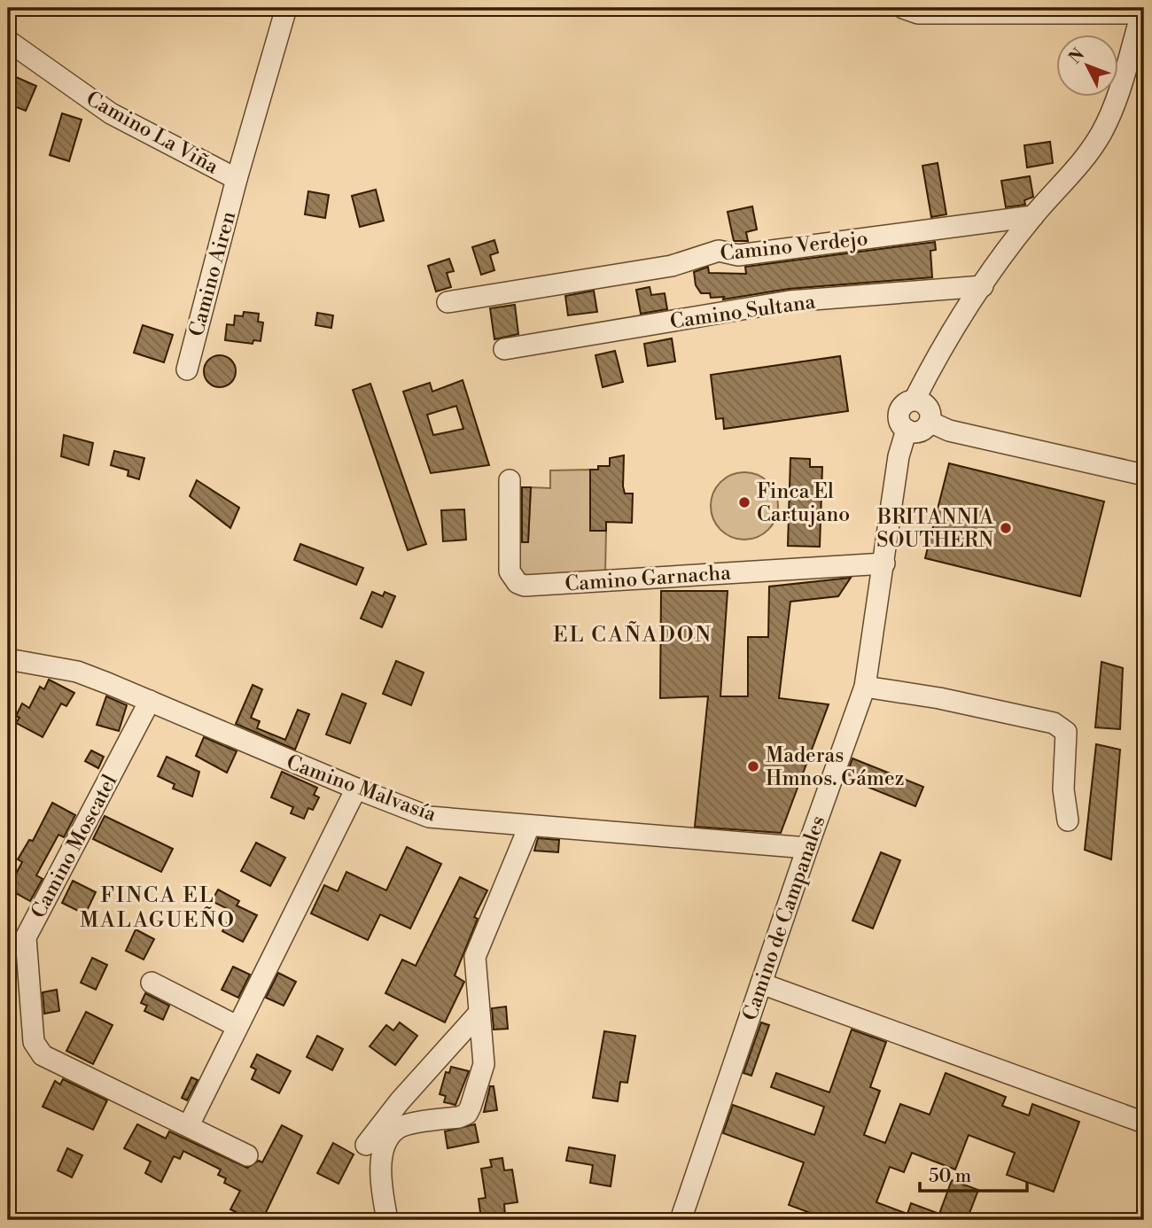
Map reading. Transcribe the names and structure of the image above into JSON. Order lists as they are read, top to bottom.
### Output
{
  "streets": {
    "street": [
      "Camino La Viña",
      "Camino Verdejo",
      "Camino Airen",
      "Camino Sultana",
      "Camino Garnacha",
      "Camino Malvasía",
      "Camino Moscatel",
      "Camino de Campanales"
    ]
  },
  "crossings": [
    ["Camino La Viña", "Camino Airen"],
    ["Camino Garnacha", "Camino de Campanales"],
    ["Camino Malvasía", "Camino Moscatel"],
    ["Camino Malvasía", "Camino de Campanales"]
  ],
  "districts": ["EL CAÑADON", "FINCA EL MALAGUEÑO"],
  "places": ["Finca El Cartujano", "BRITANNIA SOUTHERN", "Maderas Hmnos. Gámez"],
  "scale_bar": "50 m",
  "north": "top left"
}
